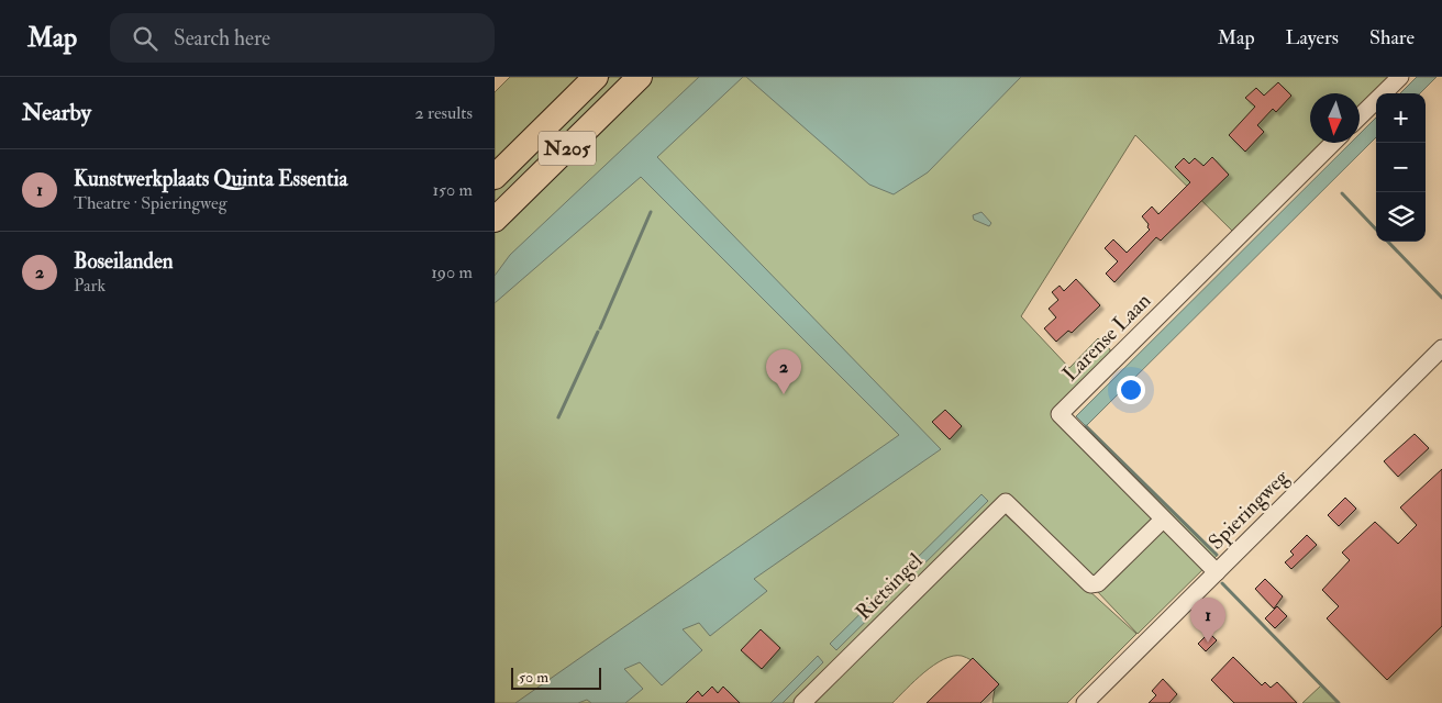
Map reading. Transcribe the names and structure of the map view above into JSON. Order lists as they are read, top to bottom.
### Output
{
  "streets": {
    "highway": ["N205"],
    "street": ["Larense Laan", "Spieringweg", "Rietsingel"]
  },
  "crossings": [
    ["Larense Laan", "Spieringweg"],
    ["Larense Laan", "Rietsingel"]
  ],
  "scale_bar": "50 m",
  "north": "bottom",
  "page": {
    "header": "Map",
    "search": "Search here",
    "nav": ["Map", "Layers", "Share"],
    "heading": ["Nearby", "2 results"],
    "map_buttons": ["+", "−"],
    "list": [
      {
        "mark": "1",
        "name": "Kunstwerkplaats Quinta Essentia",
        "note": "Theatre · Spieringweg",
        "value": "150 m"
      },
      {
        "mark": "2",
        "name": "Boseilanden",
        "note": "Park",
        "value": "190 m"
      }
    ],
    "pins": ["2", "1"],
    "scale": "50 m"
  }
}
